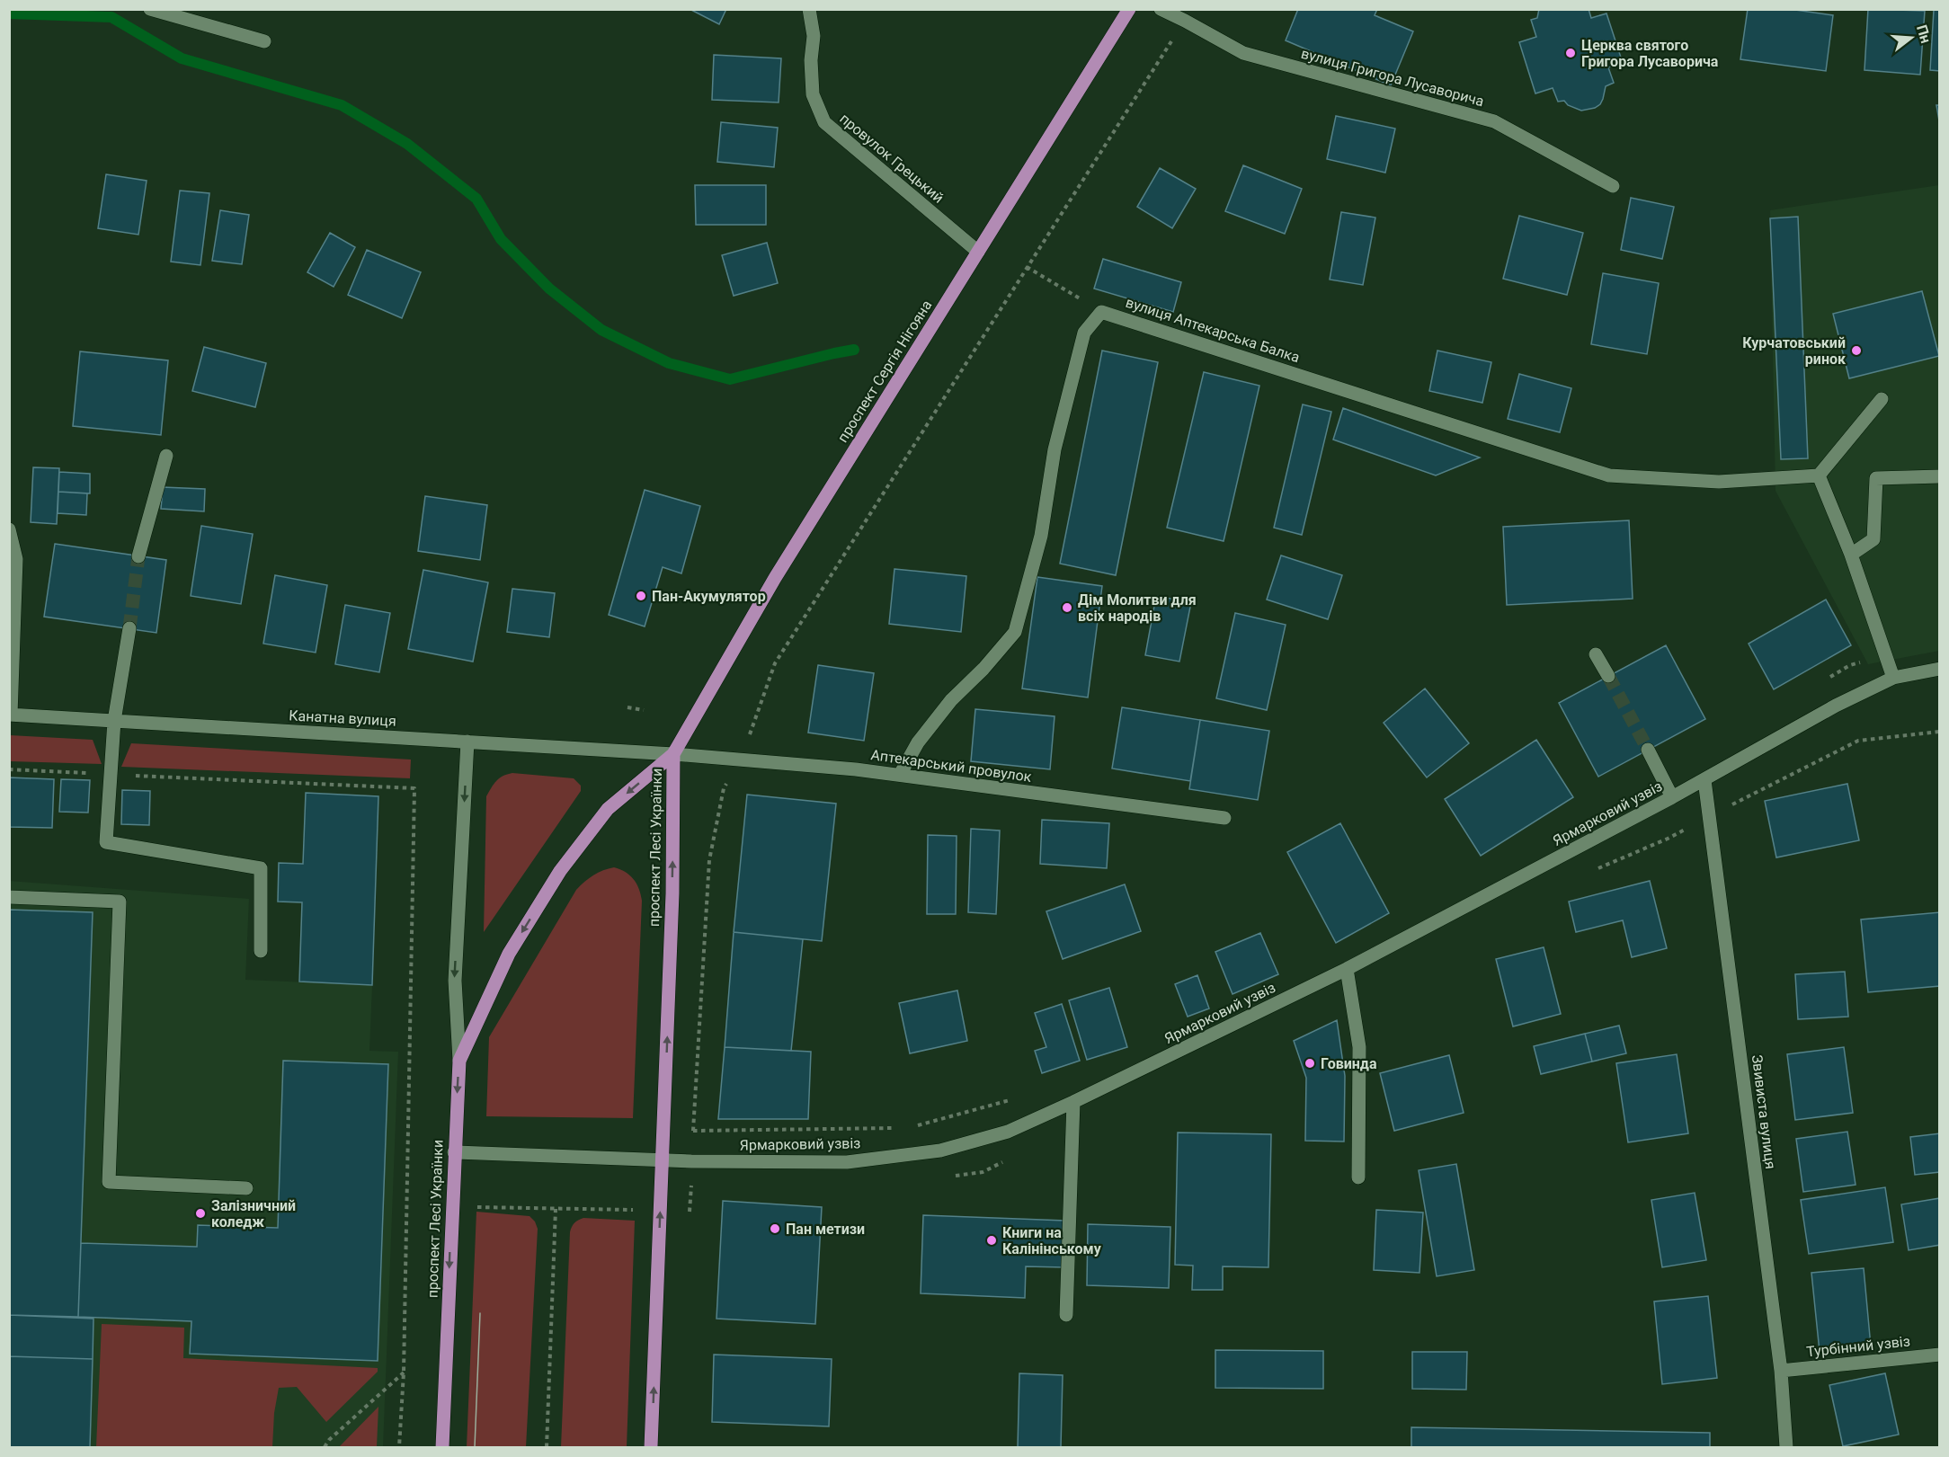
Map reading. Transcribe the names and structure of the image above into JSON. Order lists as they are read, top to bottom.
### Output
{
  "streets": {
    "main road": ["проспект Сергія Нігояна", "проспект Лесі Українки"],
    "street": [
      "вулиця Григора Лусаворича",
      "провулок Грецький",
      "вулиця Аптекарська Балка",
      "Канатна вулиця",
      "Аптекарський провулок",
      "Ярмарковий узвіз",
      "Звивиста вулиця",
      "Турбінний узвіз"
    ]
  },
  "crossings": [
    ["провулок Грецький", "проспект Сергія Нігояна"],
    ["проспект Сергія Нігояна", "Канатна вулиця"],
    ["проспект Сергія Нігояна", "Аптекарський провулок"],
    ["проспект Сергія Нігояна", "проспект Лесі Українки"],
    ["Канатна вулиця", "Аптекарський провулок"],
    ["Канатна вулиця", "проспект Лесі Українки"],
    ["Аптекарський провулок", "проспект Лесі Українки"],
    ["Ярмарковий узвіз", "проспект Лесі Українки"],
    ["Ярмарковий узвіз", "Звивиста вулиця"],
    ["Звивиста вулиця", "Турбінний узвіз"]
  ],
  "places": [
    "Церква святого Григора Лусаворича",
    "Курчатовський ринок",
    "Пан-Акумулятор",
    "Дім Молитви для всіх народів",
    "Говинда",
    "Залізничний коледж",
    "Пан метизи",
    "Книги на Калінінському"
  ],
  "north": "right"
}
